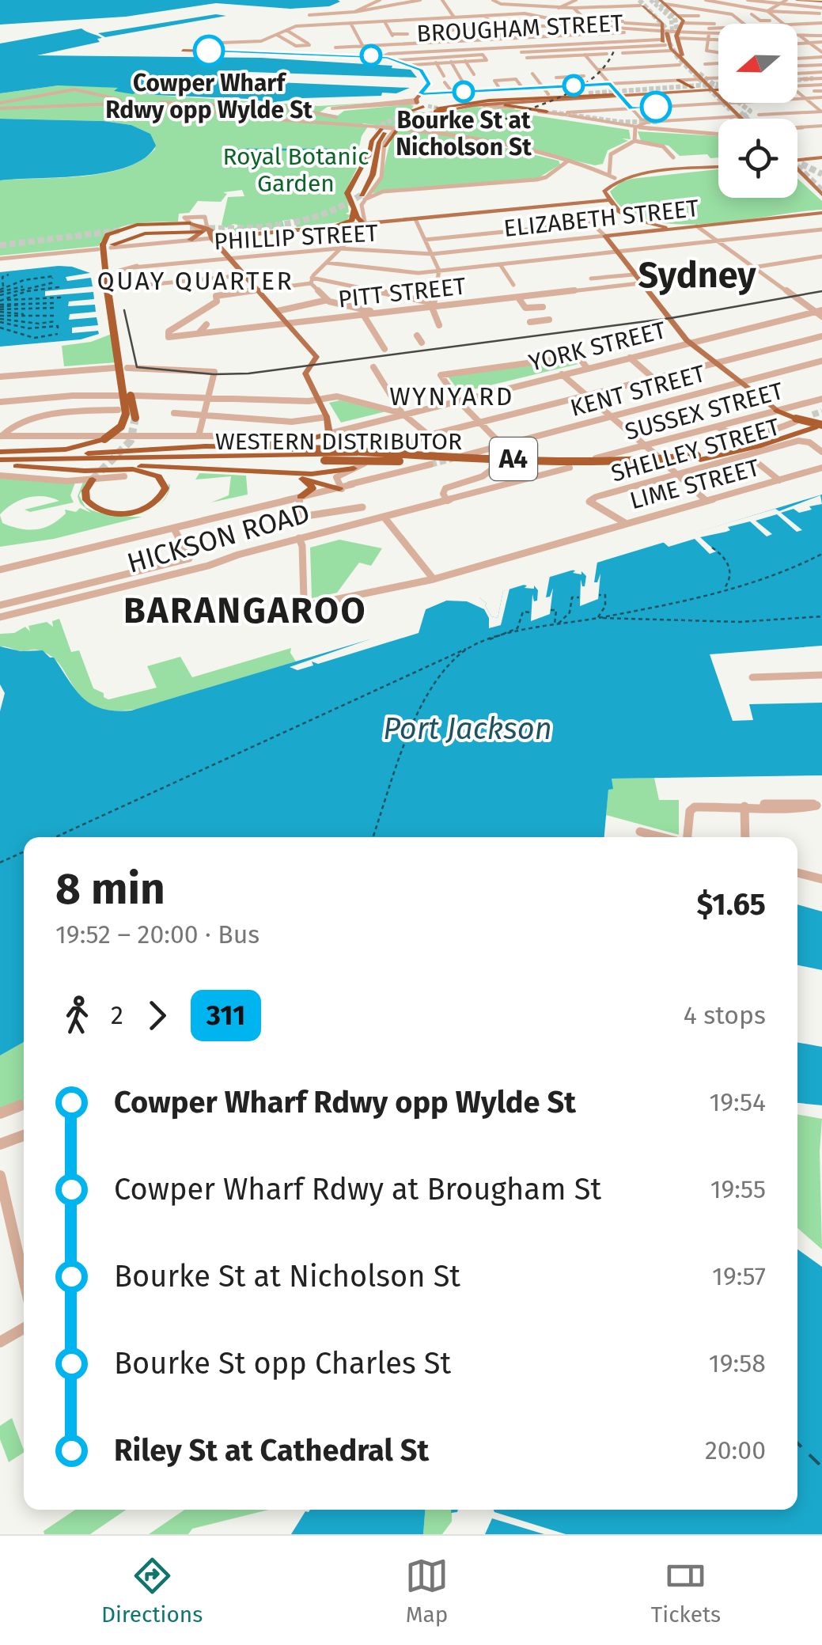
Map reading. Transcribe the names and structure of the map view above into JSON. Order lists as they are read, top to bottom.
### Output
{
  "streets": {
    "highway": ["WESTERN DISTRIBUTOR", "A4"],
    "main road": ["ELIZABETH STREET"],
    "street": [
      "BROUGHAM STREET",
      "PHILLIP STREET",
      "PITT STREET",
      "YORK STREET",
      "KENT STREET",
      "SUSSEX STREET",
      "SHELLEY STREET",
      "LIME STREET",
      "HICKSON ROAD"
    ]
  },
  "crossings": [
    ["ELIZABETH STREET", "PHILLIP STREET"],
    ["SHELLEY STREET", "LIME STREET"]
  ],
  "districts": [
    "Sydney",
    "QUAY QUARTER",
    "WYNYARD",
    "BARANGAROO"
  ],
  "water": ["Port Jackson"],
  "parks": ["Royal Botanic Garden"],
  "places": ["Cowper Wharf Rdwy opp Wylde St", "Bourke St at Nicholson St"],
  "lines": ["bus line 311"],
  "north": "left",
  "page": {
    "heading": ["8 min", "19:52 – 20:00 · Bus", "$1.65"],
    "legs": ["2", "311", "4 stops"],
    "list": [
      {
        "name": "Cowper Wharf Rdwy opp Wylde St",
        "value": "19:54"
      },
      {
        "name": "Cowper Wharf Rdwy at Brougham St",
        "value": "19:55"
      },
      {
        "name": "Bourke St at Nicholson St",
        "value": "19:57"
      },
      {
        "name": "Bourke St opp Charles St",
        "value": "19:58"
      },
      {
        "name": "Riley St at Cathedral St",
        "value": "20:00"
      }
    ],
    "tabs": ["Directions", "Map", "Tickets"]
  }
}
